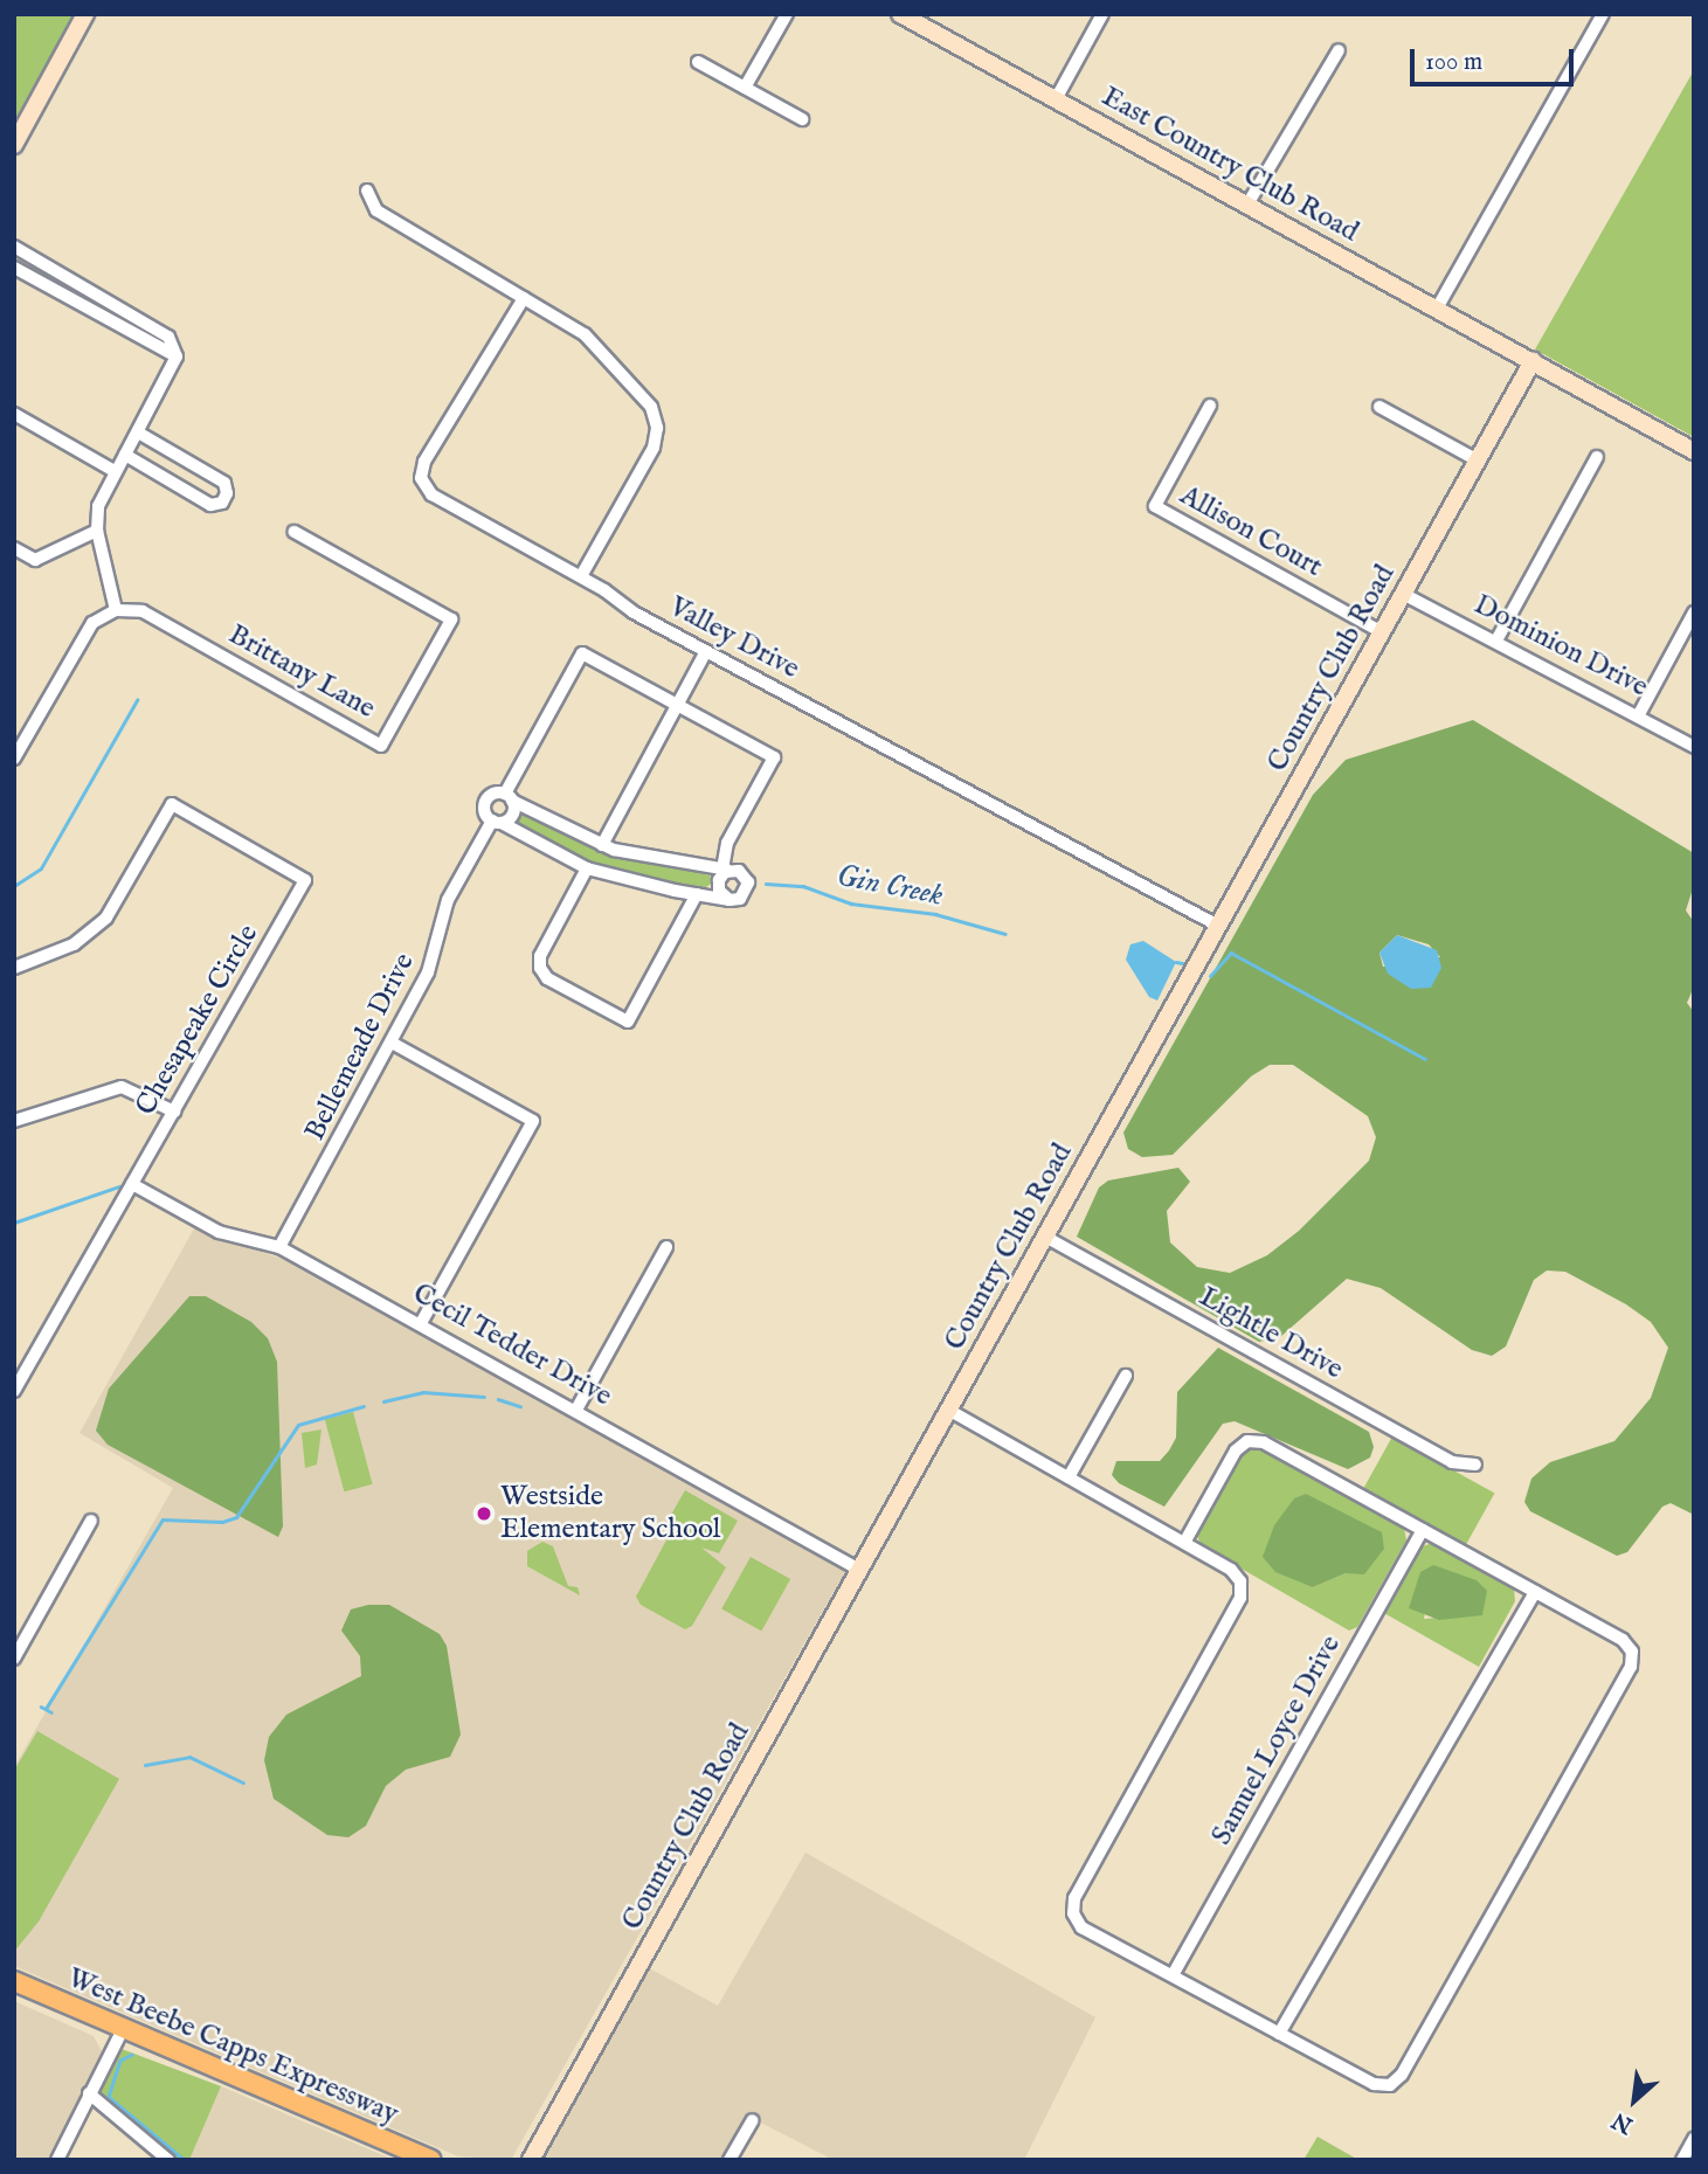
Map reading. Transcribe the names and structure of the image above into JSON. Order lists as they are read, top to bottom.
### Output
{
  "streets": {
    "main road": ["West Beebe Capps Expressway"],
    "street": [
      "East Country Club Road",
      "Allison Court",
      "Valley Drive",
      "Dominion Drive",
      "Country Club Road",
      "Brittany Lane",
      "Chesapeake Circle",
      "Bellemeade Drive",
      "Lightle Drive",
      "Cecil Tedder Drive",
      "Samuel Loyce Drive"
    ]
  },
  "crossings": [
    ["East Country Club Road", "Country Club Road"],
    ["Allison Court", "Country Club Road"],
    ["Valley Drive", "Country Club Road"],
    ["Dominion Drive", "Country Club Road"],
    ["Country Club Road", "Lightle Drive"],
    ["Country Club Road", "Cecil Tedder Drive"],
    ["Chesapeake Circle", "Cecil Tedder Drive"],
    ["Bellemeade Drive", "Cecil Tedder Drive"]
  ],
  "water": ["Gin Creek"],
  "places": ["Westside Elementary School"],
  "scale_bar": "100 m",
  "north": "bottom left"
}
